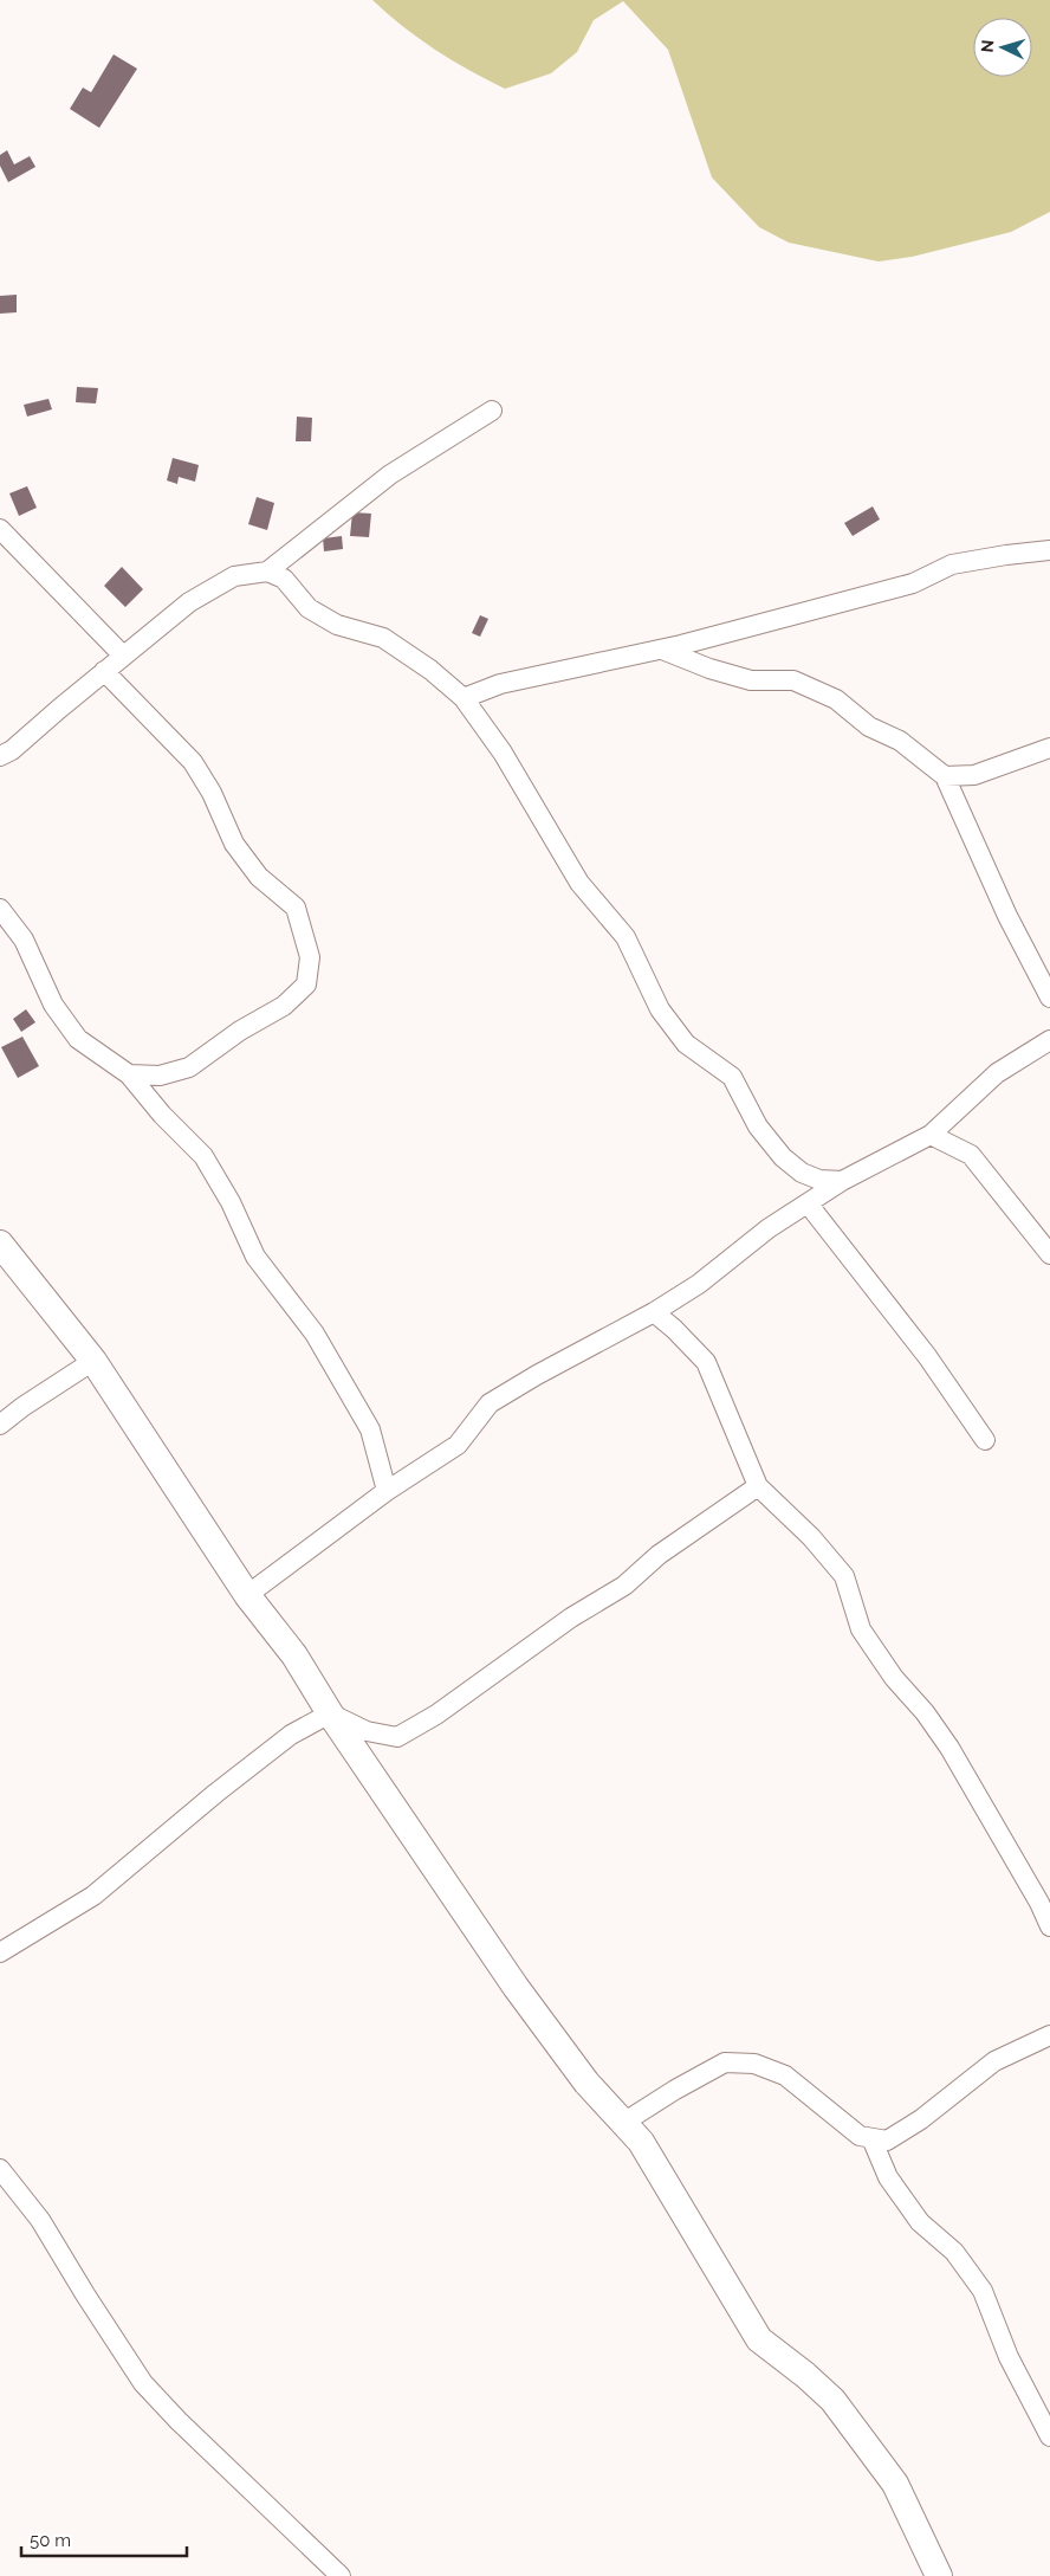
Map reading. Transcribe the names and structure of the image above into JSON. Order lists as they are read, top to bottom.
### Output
{
  "scale_bar": "50 m",
  "north": "left"
}
